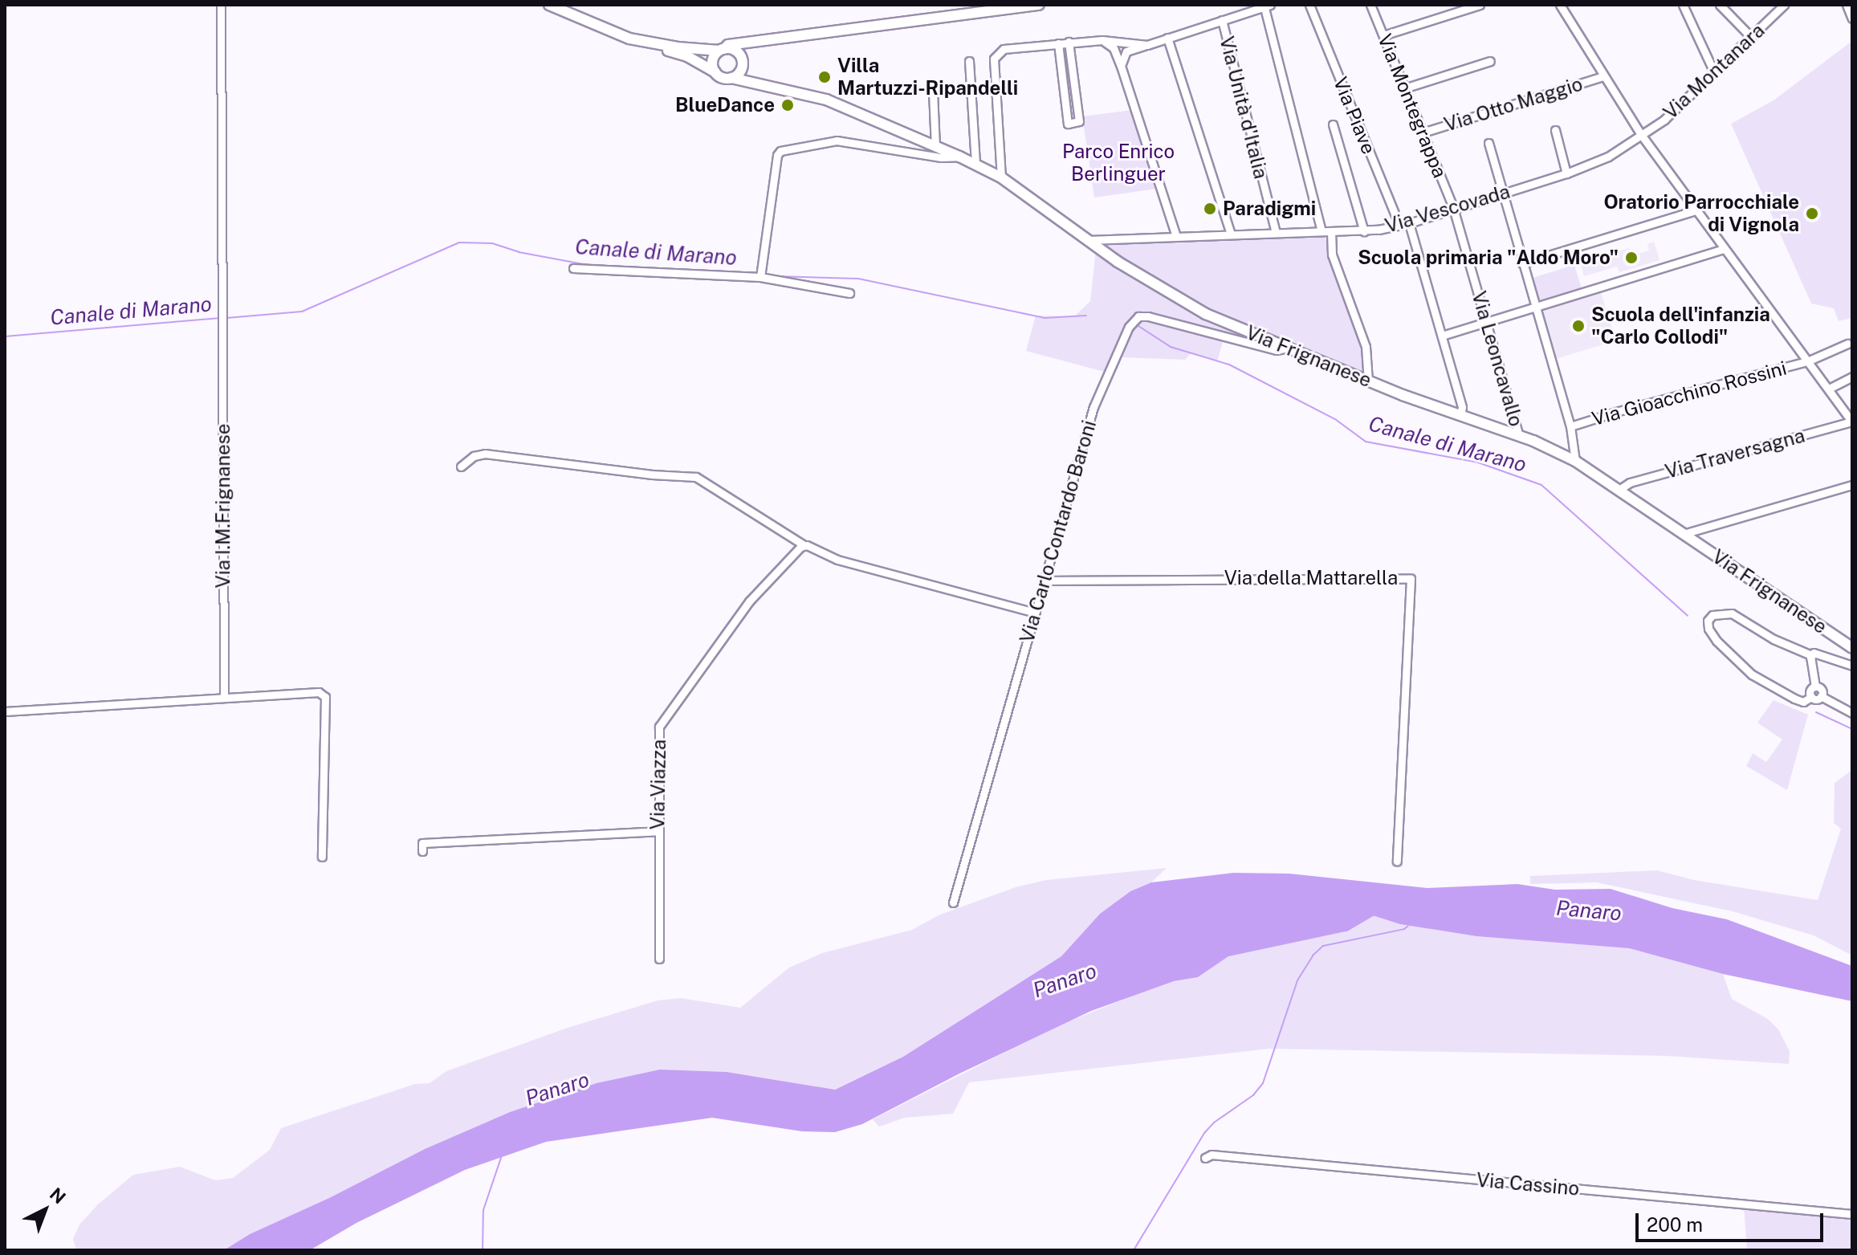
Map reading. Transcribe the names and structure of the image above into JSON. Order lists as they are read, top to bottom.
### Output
{
  "streets": {
    "main road": ["Via Frignanese"],
    "street": [
      "Via Montanara",
      "Via Otto Maggio",
      "Via Montegrappa",
      "Via Unità d'Italia",
      "Via Piave",
      "Via Vescovada",
      "Via Leoncavallo",
      "Via Gioacchino Rossini",
      "Via Traversagna",
      "Via I.M.Frignanese",
      "Via Carlo Contardo Baroni",
      "Via della Mattarella",
      "Via Viazza",
      "Via Cassino"
    ]
  },
  "crossings": [
    ["Via Montanara", "Via Vescovada"],
    ["Via Otto Maggio", "Via Montegrappa"],
    ["Via Montegrappa", "Via Vescovada"],
    ["Via Montegrappa", "Via Leoncavallo"],
    ["Via Unità d'Italia", "Via Vescovada"],
    ["Via Piave", "Via Vescovada"],
    ["Via Vescovada", "Via Frignanese"],
    ["Via Vescovada", "Via Leoncavallo"],
    ["Via Frignanese", "Via Leoncavallo"],
    ["Via Frignanese", "Via Traversagna"],
    ["Via Frignanese", "Via Carlo Contardo Baroni"],
    ["Via Carlo Contardo Baroni", "Via della Mattarella"]
  ],
  "water": ["Canale di Marano", "Panaro"],
  "parks": ["Parco Enrico Berlinguer"],
  "places": [
    "Villa Martuzzi-Ripandelli",
    "BlueDance",
    "Paradigmi",
    "Oratorio Parrocchiale di Vignola",
    "Scuola primaria \"Aldo Moro\"",
    "Scuola dell'infanzia \"Carlo Collodi\""
  ],
  "scale_bar": "200 m",
  "north": "top right"
}
